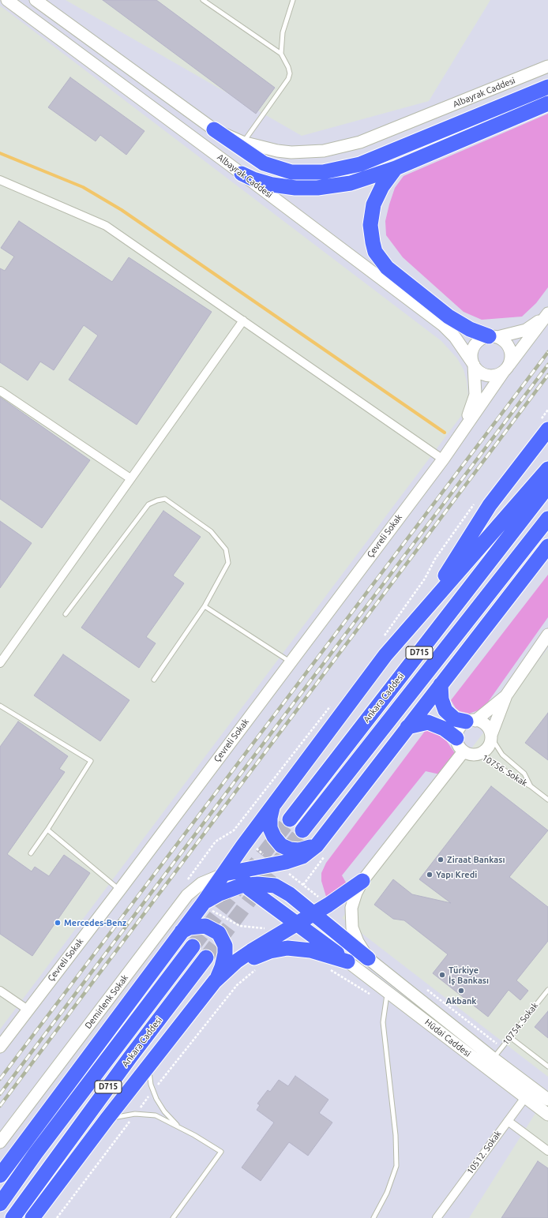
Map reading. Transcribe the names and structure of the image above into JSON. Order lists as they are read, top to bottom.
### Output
{
  "streets": {
    "highway": ["D715", "Ankara Caddesi"],
    "street": [
      "Albayrak Caddesi",
      "Çevreli Sokak",
      "Demirlenk Sokak",
      "Hüdai Caddesi",
      "10512. Sokak"
    ],
    "lane": ["10756. Sokak", "10754. Sokak"]
  },
  "crossings": [
    ["10754. Sokak", "Hüdai Caddesi"],
    ["Hüdai Caddesi", "10512. Sokak"]
  ],
  "places": [
    "Ziraat Bankası",
    "Yapı Kredi",
    "Mercedes-Benz",
    "Türkiye İş Bankası",
    "Akbank"
  ]
}
